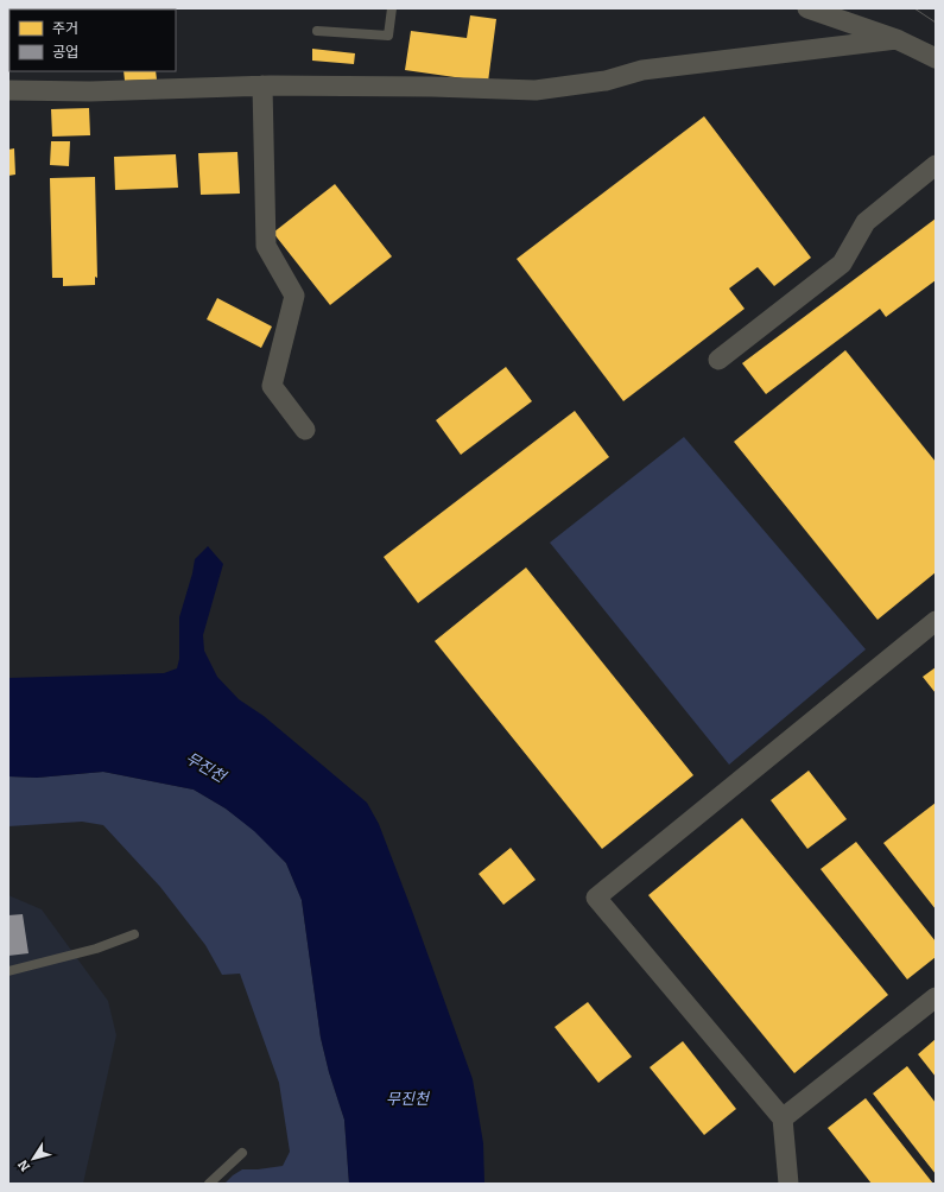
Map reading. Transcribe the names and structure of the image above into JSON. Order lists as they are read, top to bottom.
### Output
{
  "water": ["무진천"],
  "legend": ["주거", "공업"],
  "north": "bottom left"
}
